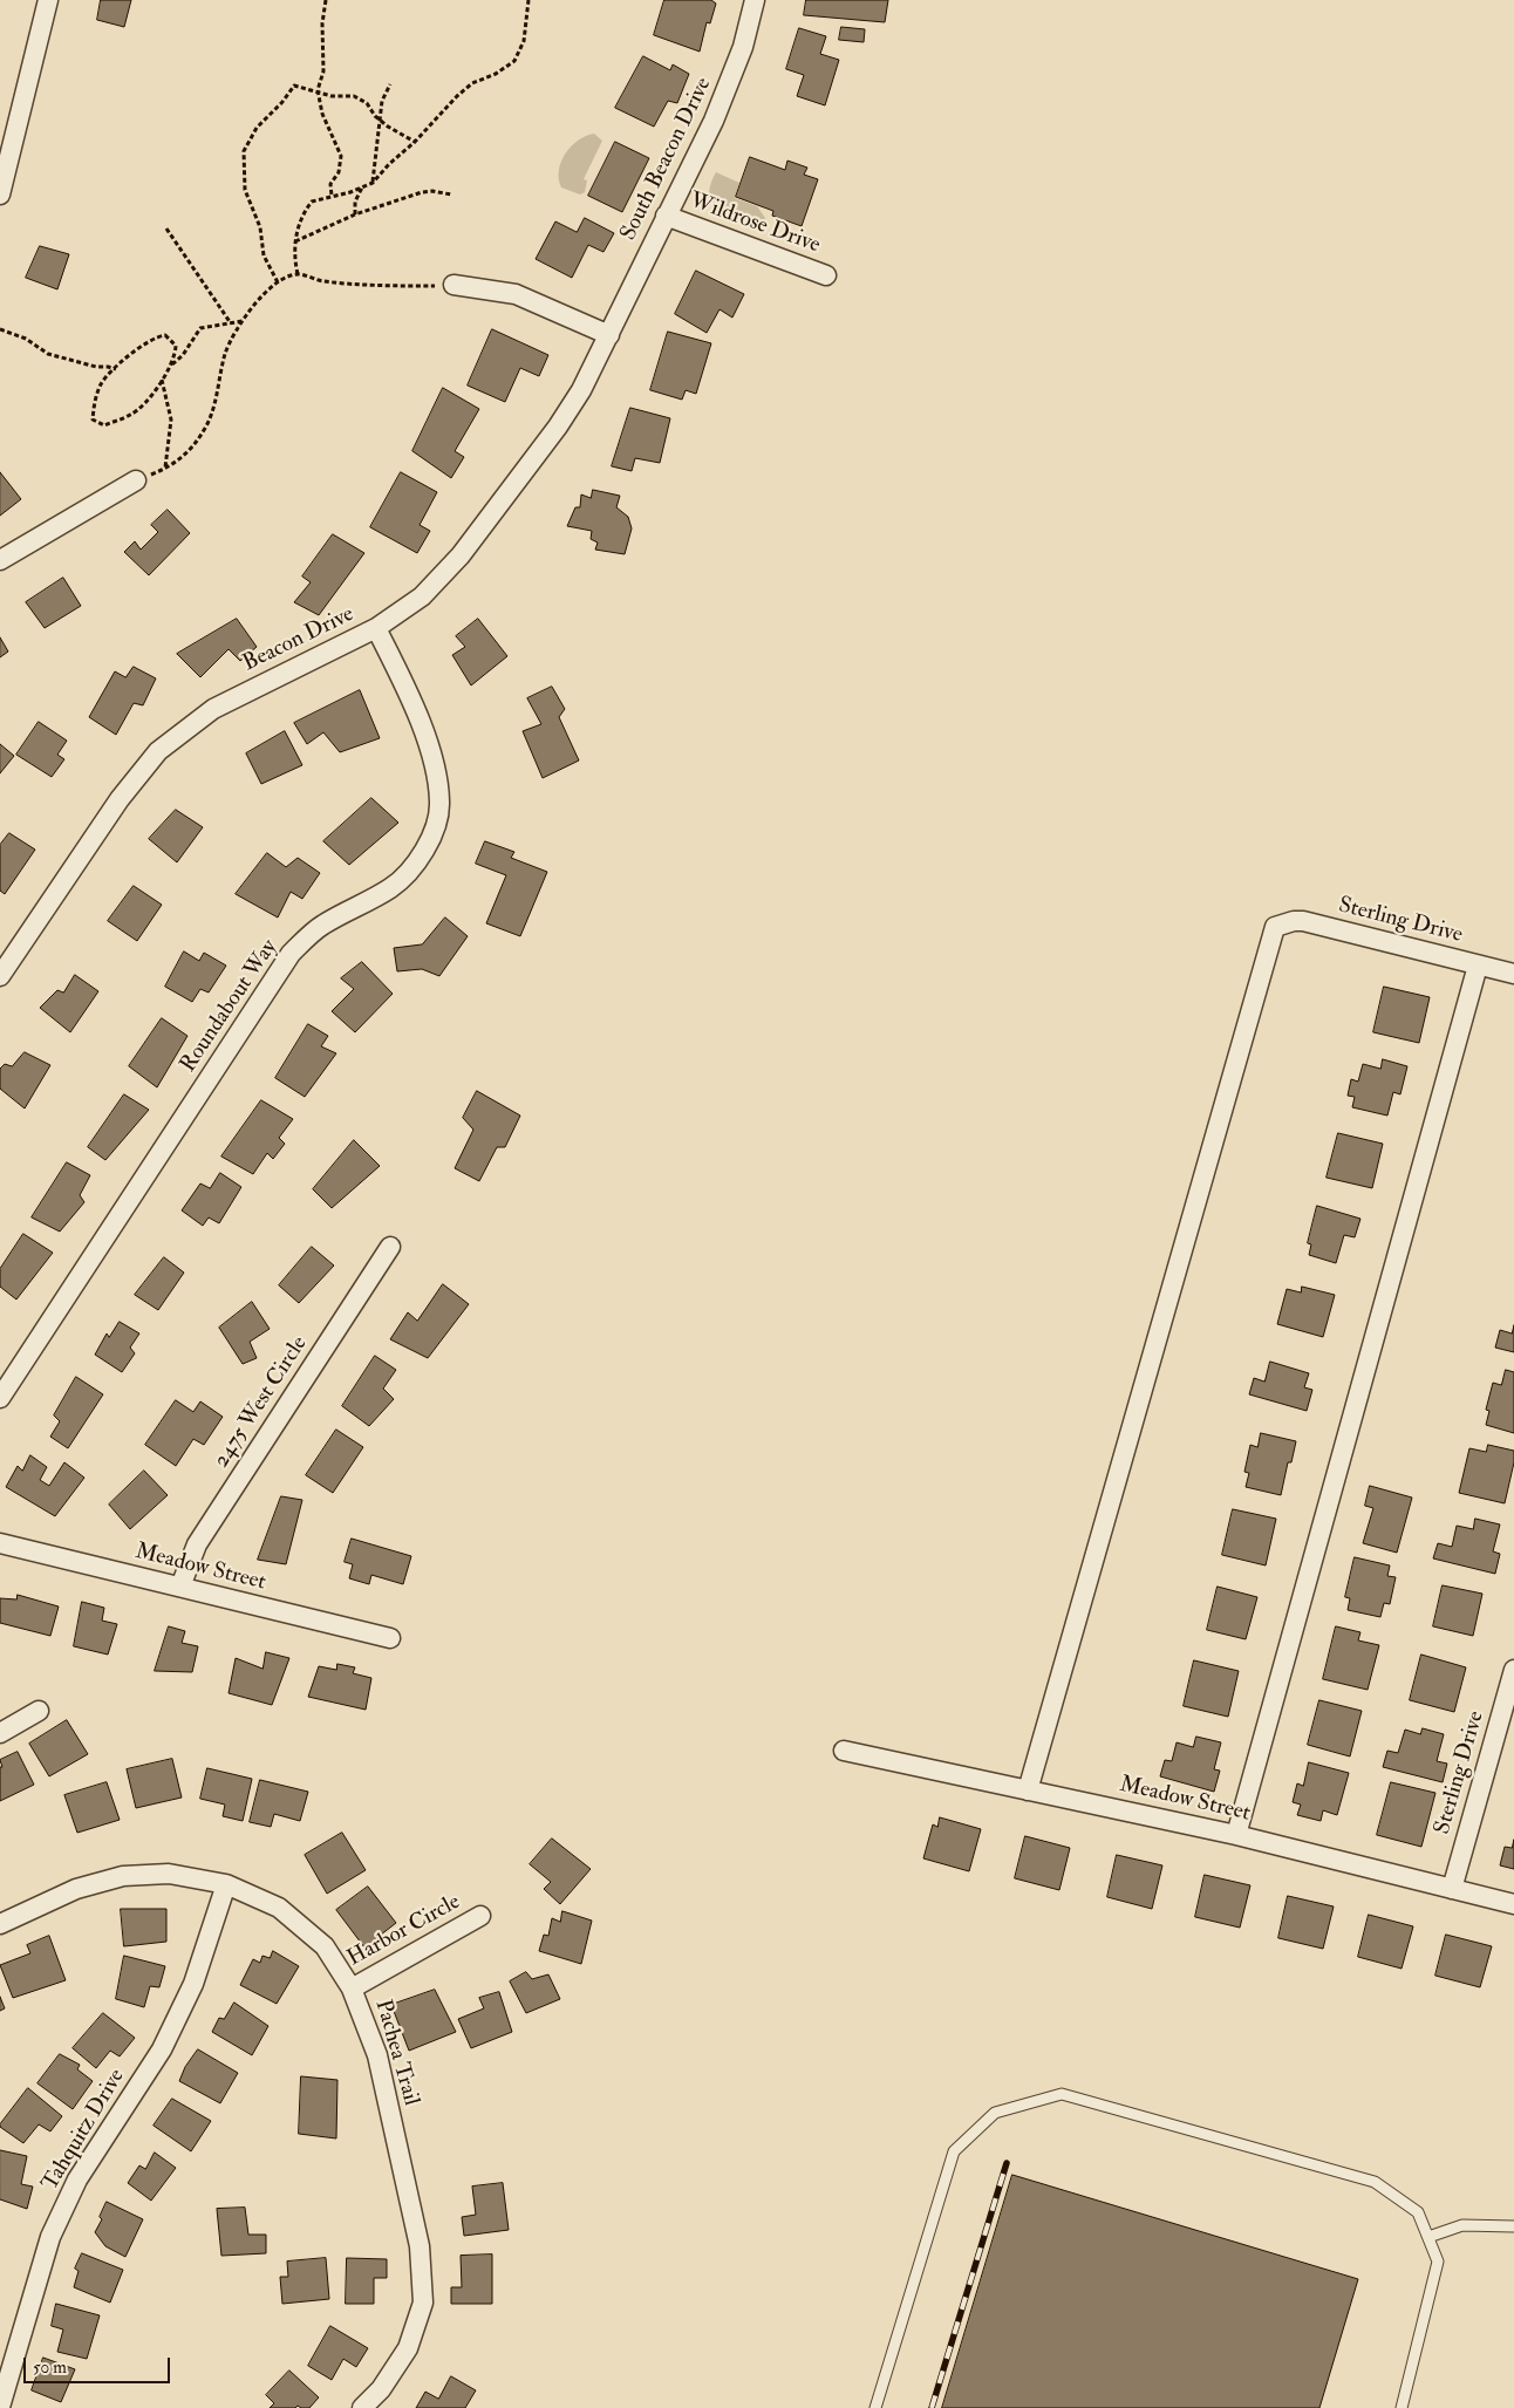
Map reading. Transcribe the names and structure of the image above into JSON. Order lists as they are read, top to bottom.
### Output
{
  "streets": {
    "street": [
      "South Beacon Drive",
      "Wildrose Drive",
      "Beacon Drive",
      "Sterling Drive",
      "Roundabout Way",
      "2475 West Circle",
      "Meadow Street",
      "Harbor Circle",
      "Pachea Trail",
      "Tahquitz Drive"
    ]
  },
  "crossings": [
    ["South Beacon Drive", "Wildrose Drive"],
    ["South Beacon Drive", "Beacon Drive"],
    ["Beacon Drive", "Roundabout Way"],
    ["Sterling Drive", "Meadow Street"],
    ["2475 West Circle", "Meadow Street"],
    ["Harbor Circle", "Pachea Trail"],
    ["Pachea Trail", "Tahquitz Drive"]
  ],
  "scale_bar": "50 m"
}
